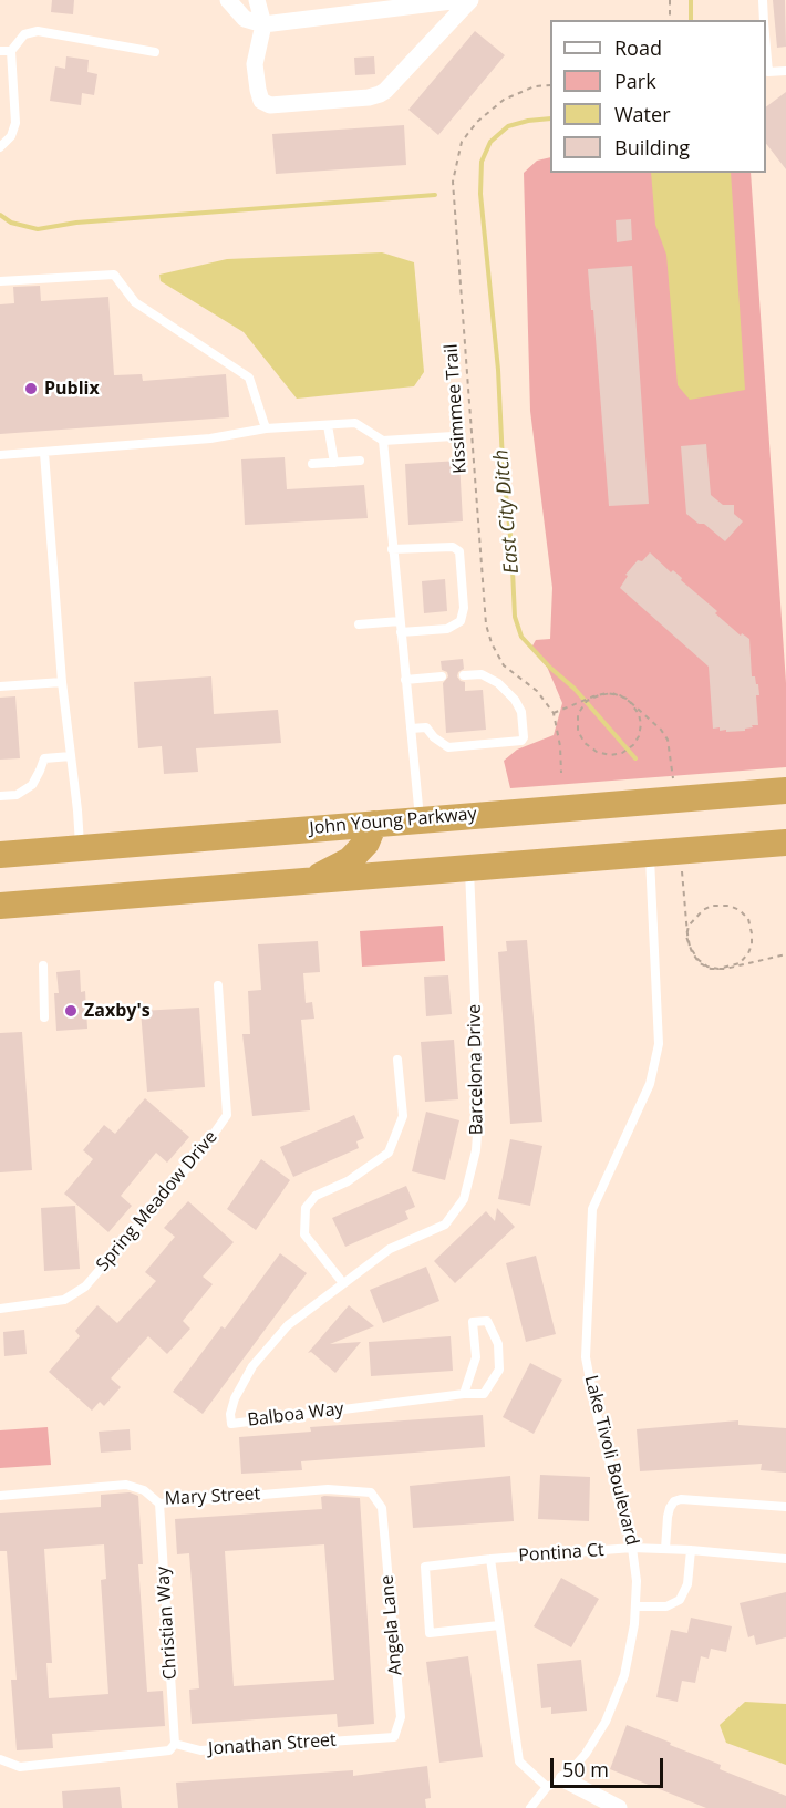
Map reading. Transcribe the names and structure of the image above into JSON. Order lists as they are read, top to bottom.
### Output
{
  "streets": {
    "highway": ["John Young Parkway"],
    "lane": [
      "Barcelona Drive",
      "Spring Meadow Drive",
      "Balboa Way",
      "Lake Tivoli Boulevard",
      "Mary Street",
      "Pontina Ct",
      "Christian Way",
      "Angela Lane",
      "Jonathan Street"
    ],
    "path": ["Kissimmee Trail"]
  },
  "crossings": [
    ["Barcelona Drive", "Balboa Way"],
    ["Lake Tivoli Boulevard", "Pontina Ct"],
    ["Mary Street", "Christian Way"],
    ["Mary Street", "Angela Lane"],
    ["Christian Way", "Jonathan Street"],
    ["Angela Lane", "Jonathan Street"]
  ],
  "water": ["East City Ditch"],
  "places": ["Publix", "Zaxby's"],
  "legend": [
    "Road",
    "Park",
    "Water",
    "Building"
  ],
  "scale_bar": "50 m"
}
